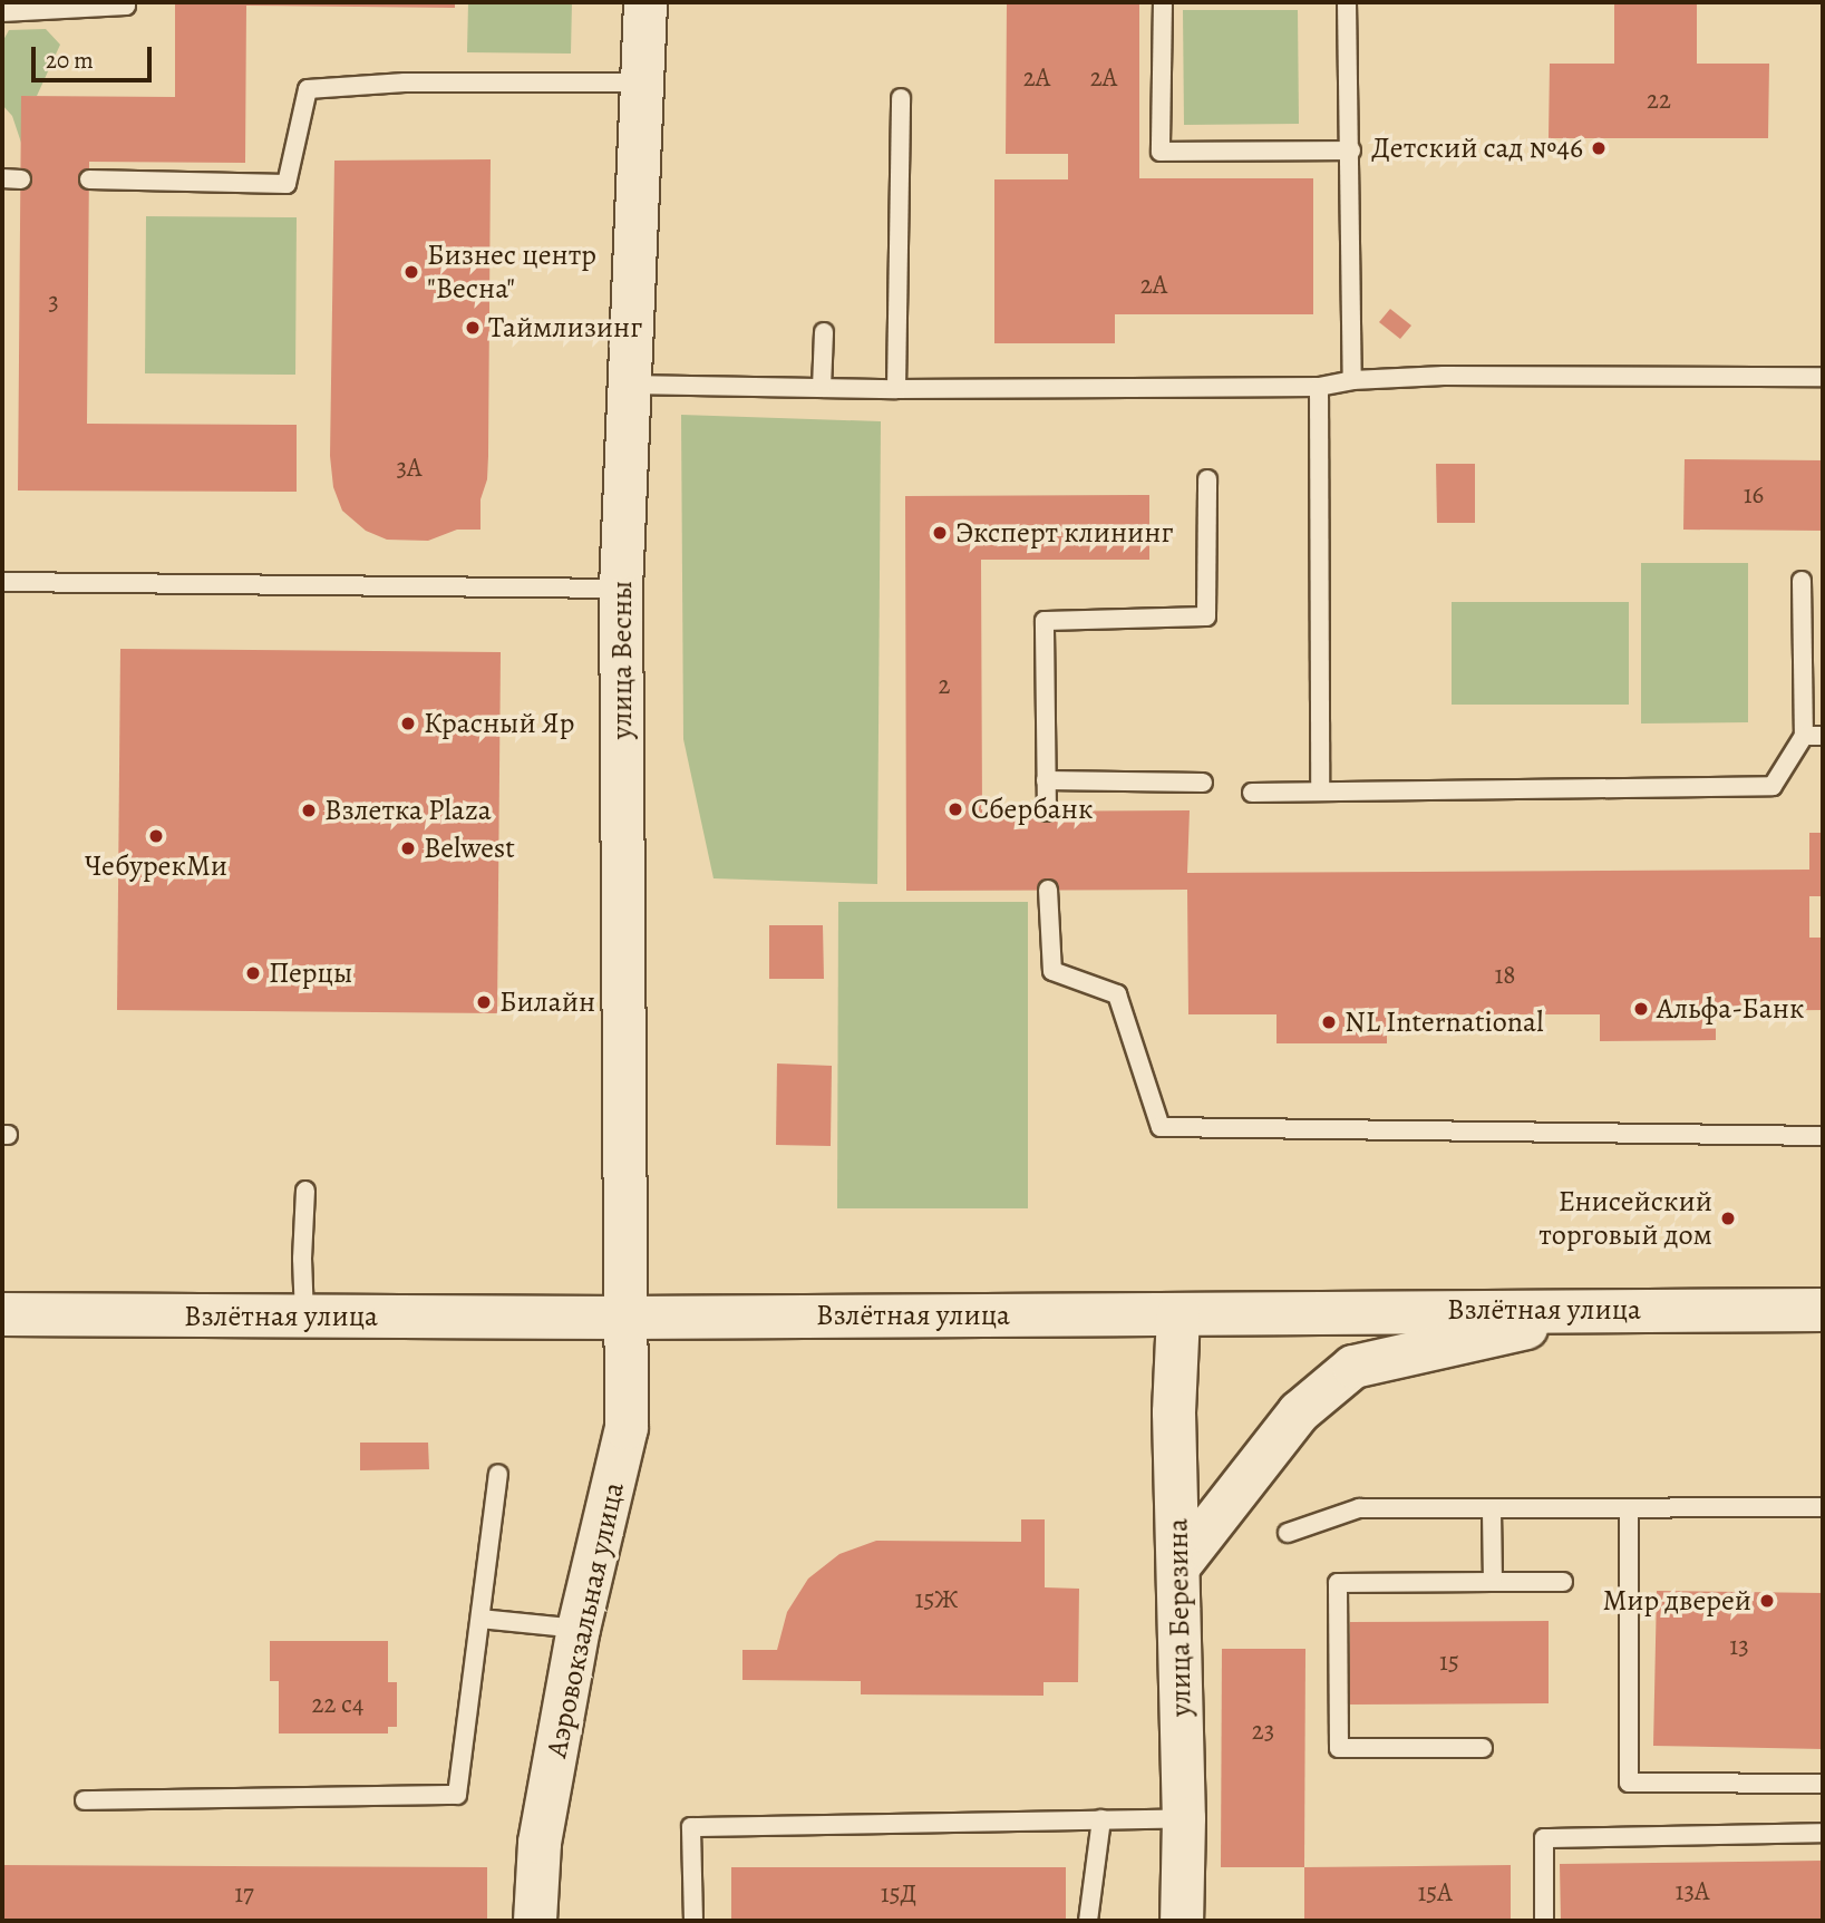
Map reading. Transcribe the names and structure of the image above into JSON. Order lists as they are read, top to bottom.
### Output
{
  "streets": {
    "street": [
      "улица Весны",
      "Взлётная улица",
      "улица Березина",
      "Аэровокзальная улица"
    ]
  },
  "crossings": [
    ["улица Весны", "Взлётная улица"],
    ["улица Весны", "Аэровокзальная улица"],
    ["Взлётная улица", "улица Березина"],
    ["Взлётная улица", "Аэровокзальная улица"]
  ],
  "places": [
    "Детский сад №46",
    "Бизнес центр \"Весна\"",
    "Таймлизинг",
    "Эксперт клининг",
    "Красный Яр",
    "Сбербанк",
    "Взлетка Plaza",
    "ЧебурекМи",
    "Belwest",
    "Перцы",
    "Билайн",
    "Альфа-Банк",
    "NL International",
    "Енисейский торговый дом",
    "Мир дверей"
  ],
  "house_numbers": [
    "2А",
    "2А",
    "22",
    "2А",
    "3",
    "3А",
    "16",
    "2",
    "18",
    "15Ж",
    "13",
    "15",
    "22 с4",
    "23",
    "13А",
    "15А",
    "17",
    "15Д"
  ],
  "scale_bar": "20 m"
}
